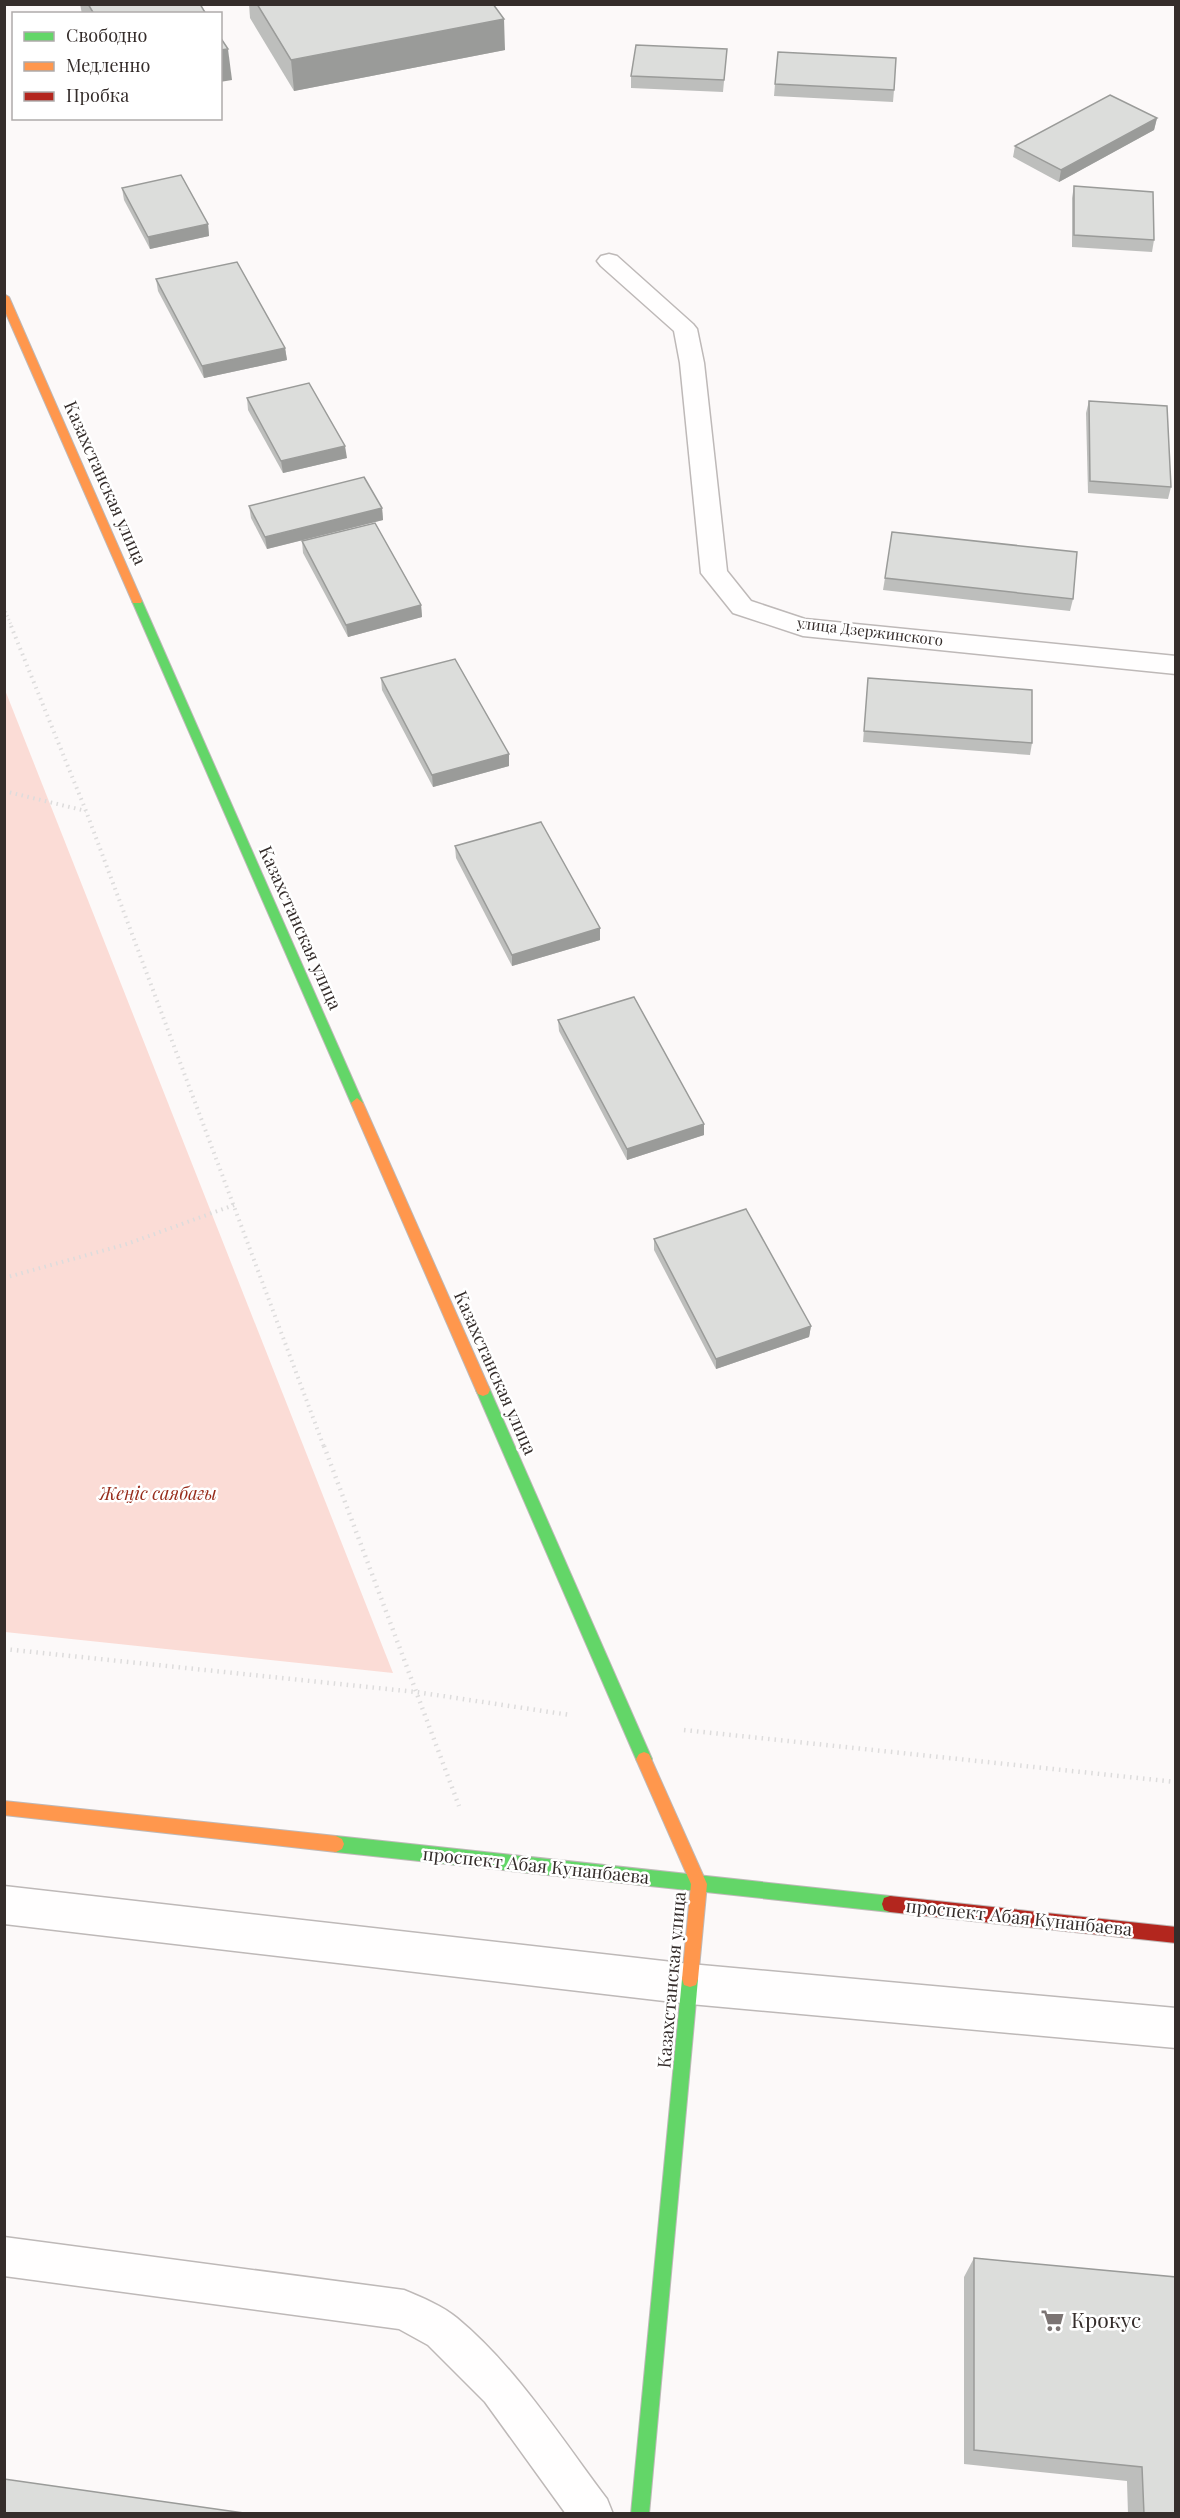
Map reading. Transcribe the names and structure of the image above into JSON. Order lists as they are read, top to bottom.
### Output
{
  "streets": {
    "street": ["Казахстанская улица", "улица Дзержинского", "проспект Абая Кунанбаева"]
  },
  "crossings": [
    ["Казахстанская улица", "проспект Абая Кунанбаева"]
  ],
  "parks": ["Жеңіс саябағы"],
  "places": {
    "supermarket": ["Крокус"]
  },
  "legend": ["Свободно", "Медленно", "Пробка"]
}
